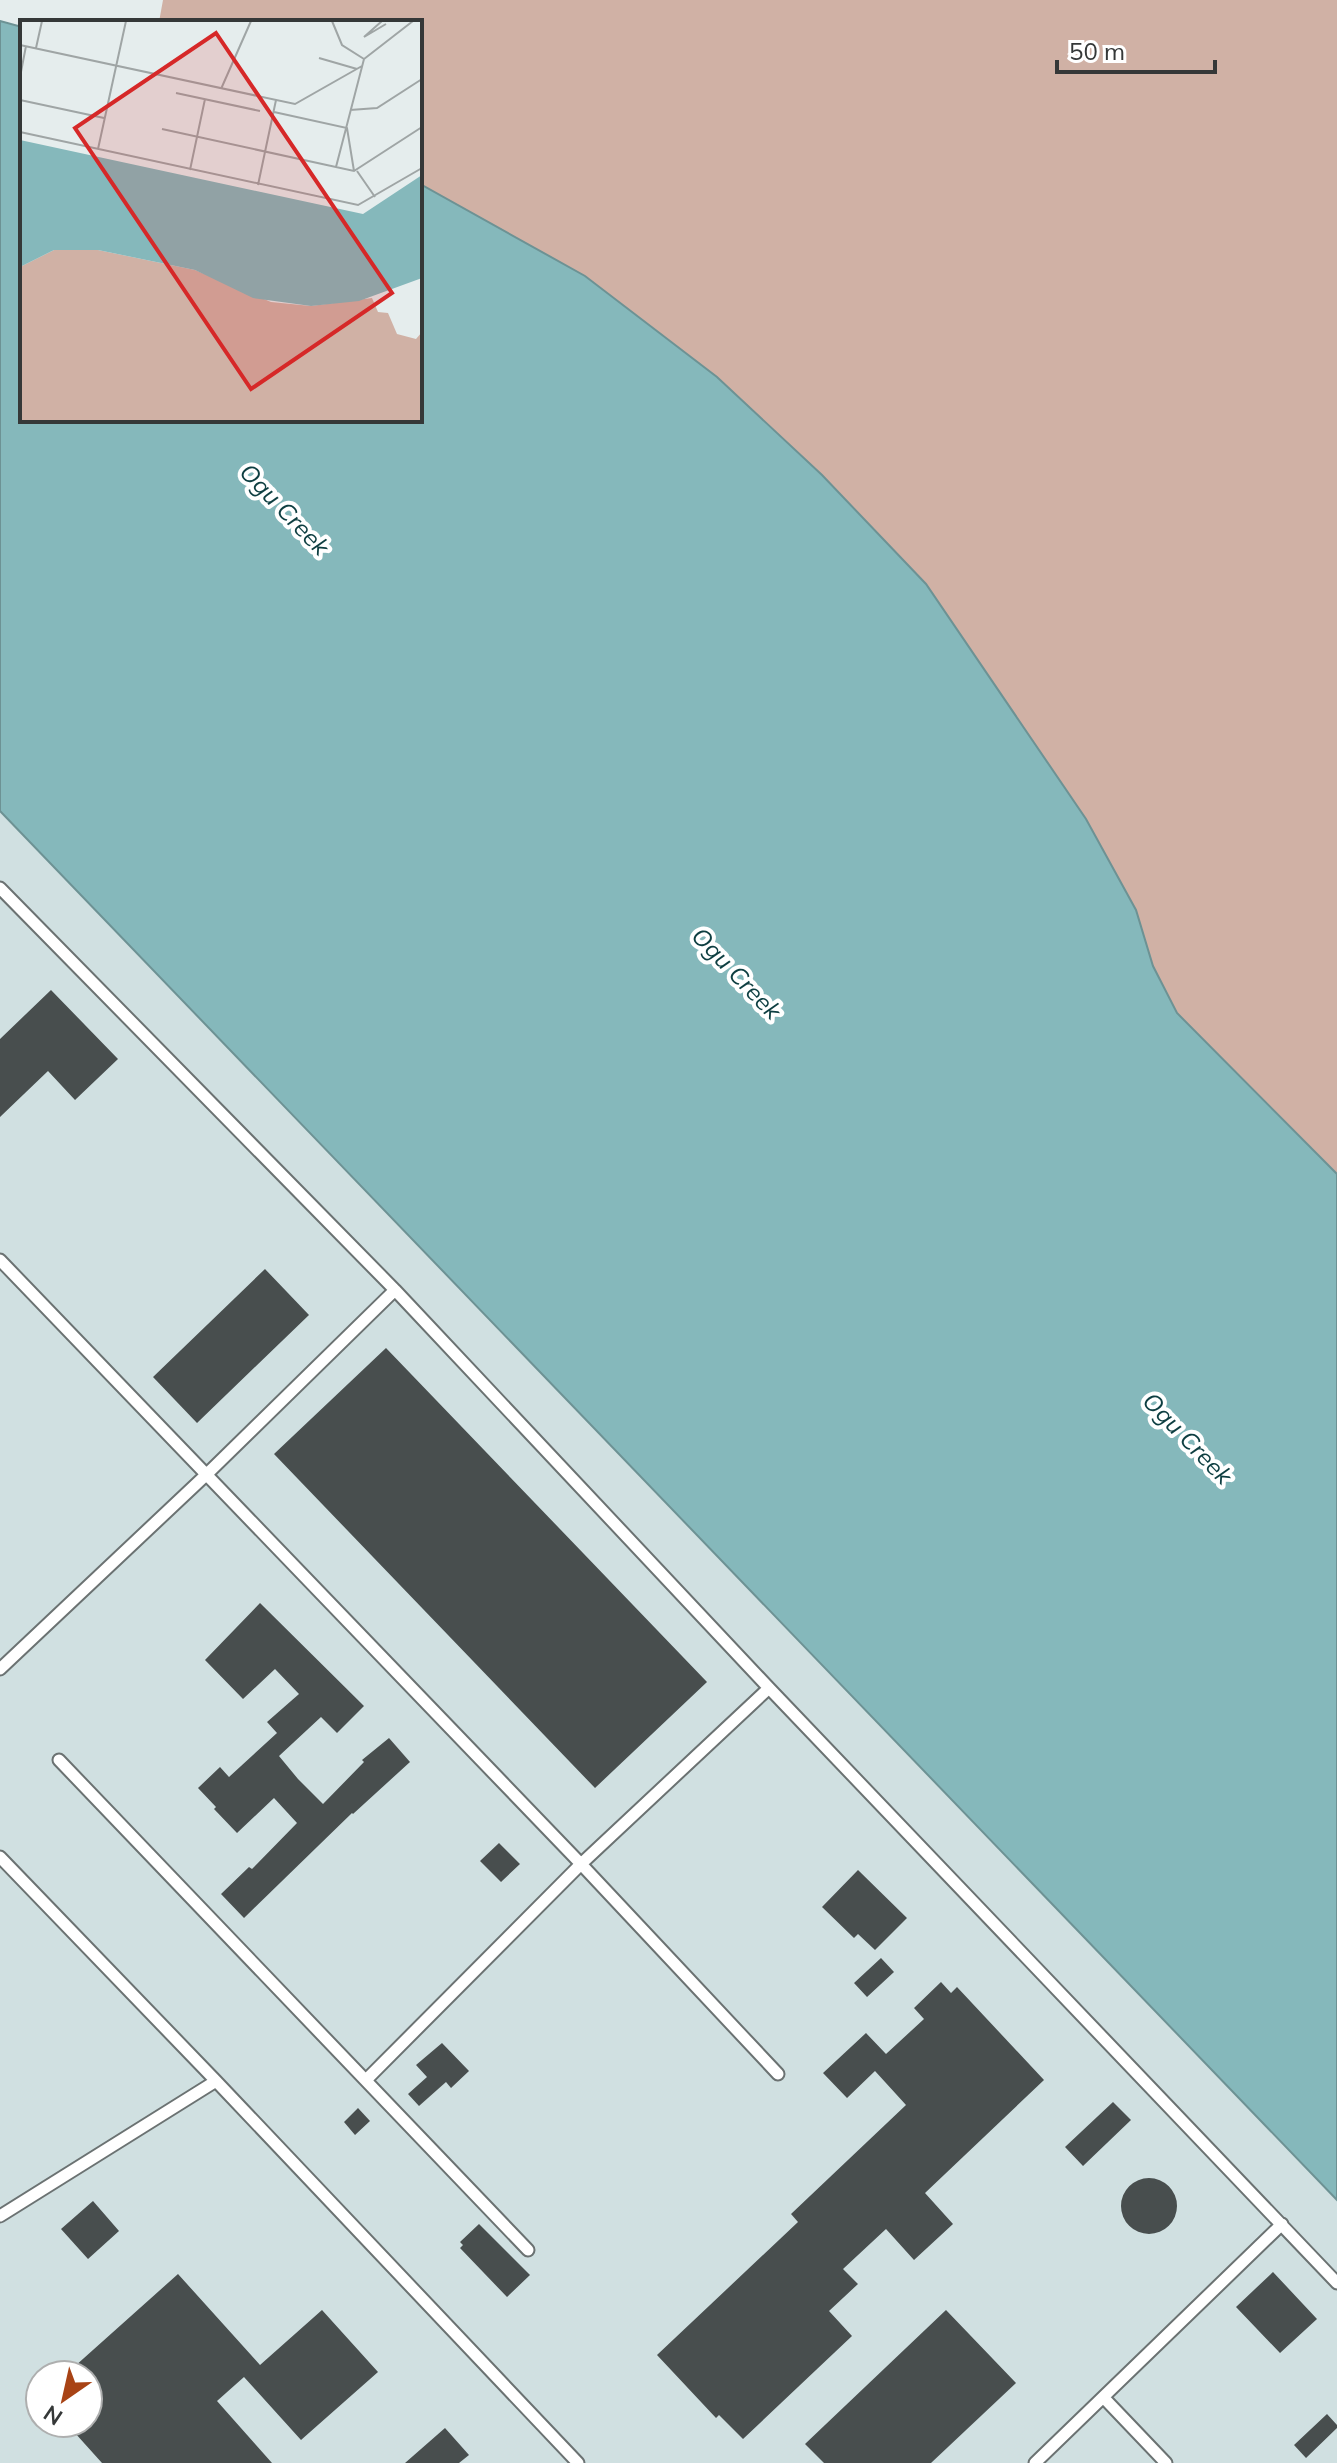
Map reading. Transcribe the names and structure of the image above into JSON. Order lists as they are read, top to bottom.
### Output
{
  "water": ["Ogu Creek"],
  "scale_bar": "50 m",
  "north": "bottom left"
}
